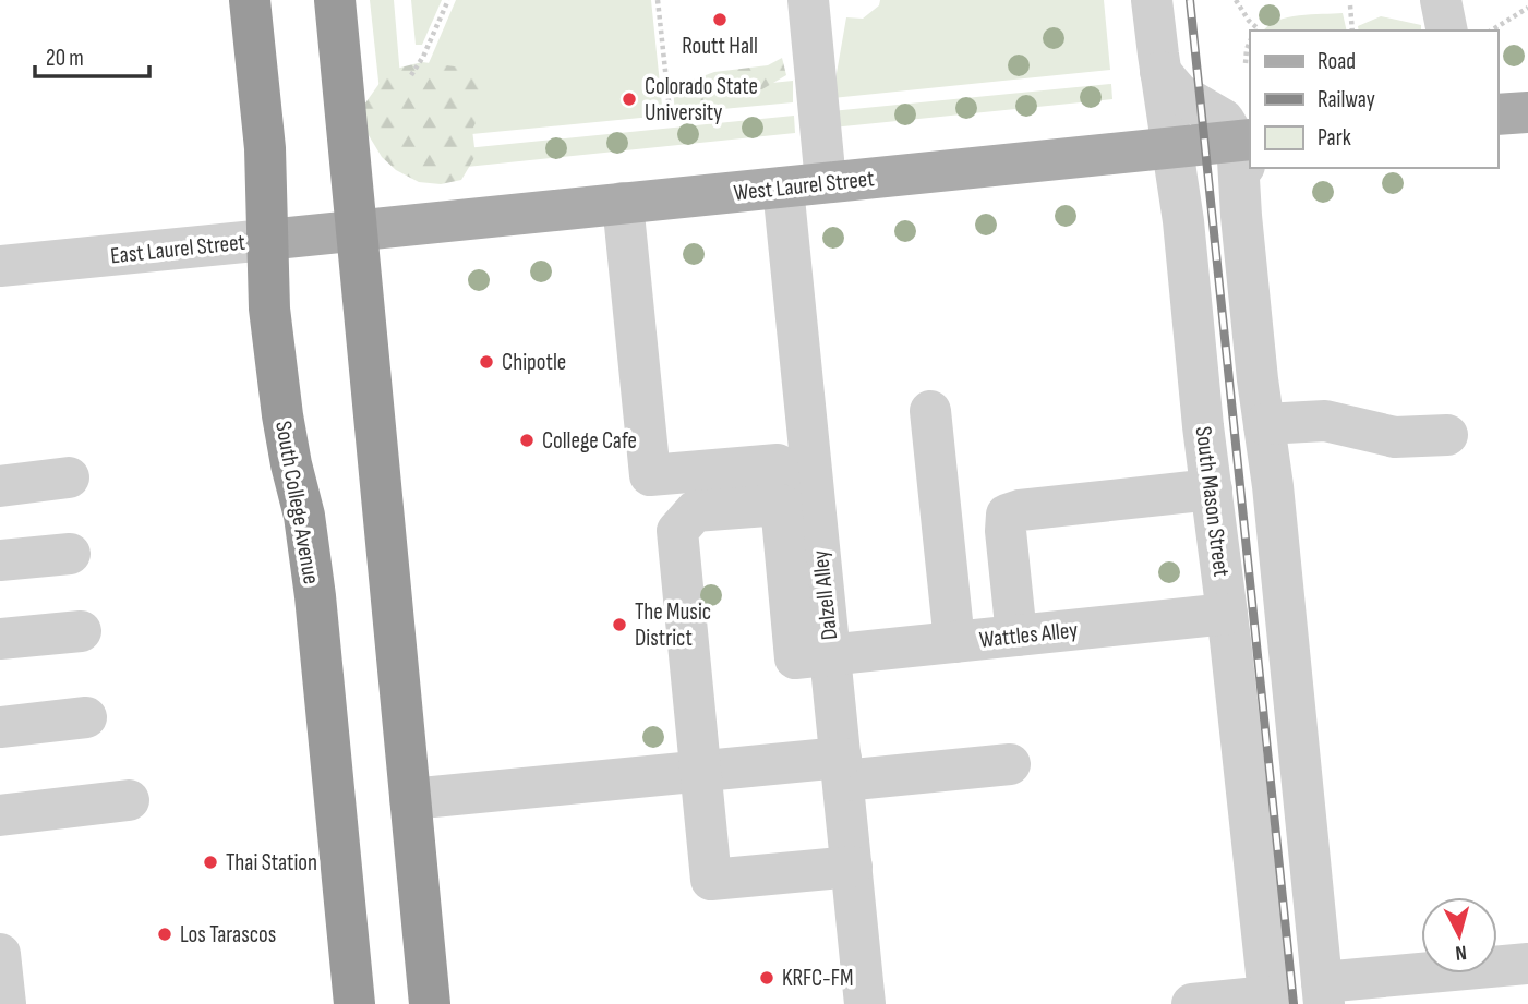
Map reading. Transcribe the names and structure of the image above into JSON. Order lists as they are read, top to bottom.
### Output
{
  "streets": {
    "highway": ["South College Avenue"],
    "main road": ["West Laurel Street", "East Laurel Street"],
    "street": ["South Mason Street", "Dalzell Alley", "Wattles Alley"]
  },
  "crossings": [
    ["West Laurel Street", "East Laurel Street"],
    ["West Laurel Street", "South Mason Street"],
    ["West Laurel Street", "Dalzell Alley"],
    ["East Laurel Street", "South College Avenue"],
    ["South Mason Street", "Wattles Alley"],
    ["Dalzell Alley", "Wattles Alley"]
  ],
  "places": [
    "Routt Hall",
    "Colorado State University",
    "Chipotle",
    "College Cafe",
    "The Music District",
    "Thai Station",
    "Los Tarascos",
    "KRFC-FM"
  ],
  "legend": ["Road", "Railway", "Park"],
  "scale_bar": "20 m",
  "north": "bottom"
}
